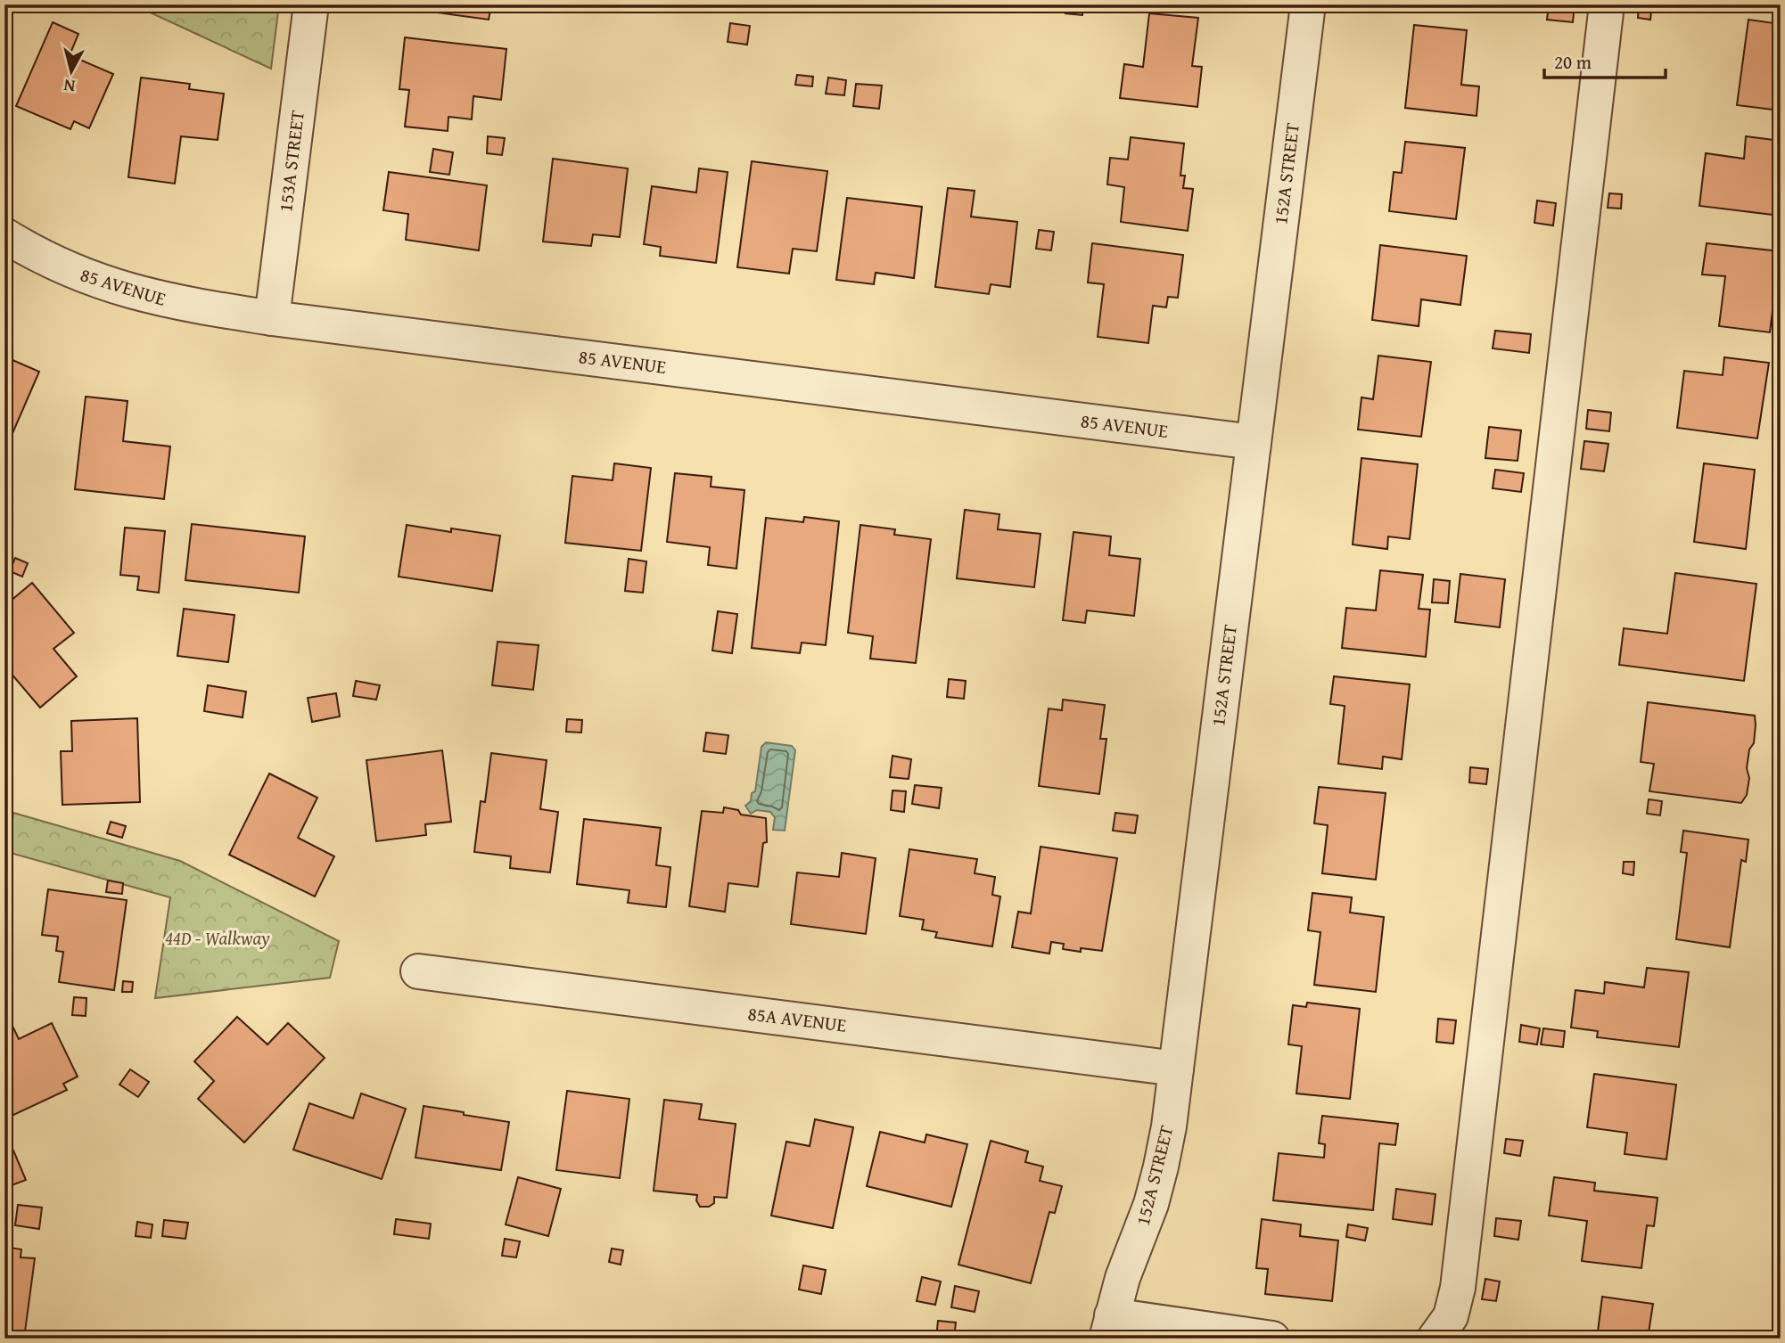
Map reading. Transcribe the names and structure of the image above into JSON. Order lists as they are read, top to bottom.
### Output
{
  "streets": {
    "street": [
      "153A STREET",
      "152A STREET",
      "85 AVENUE",
      "85A AVENUE"
    ]
  },
  "crossings": [
    ["153A STREET", "85 AVENUE"],
    ["152A STREET", "85 AVENUE"],
    ["152A STREET", "85A AVENUE"]
  ],
  "parks": ["44D - Walkway"],
  "scale_bar": "20 m",
  "north": "bottom"
}
